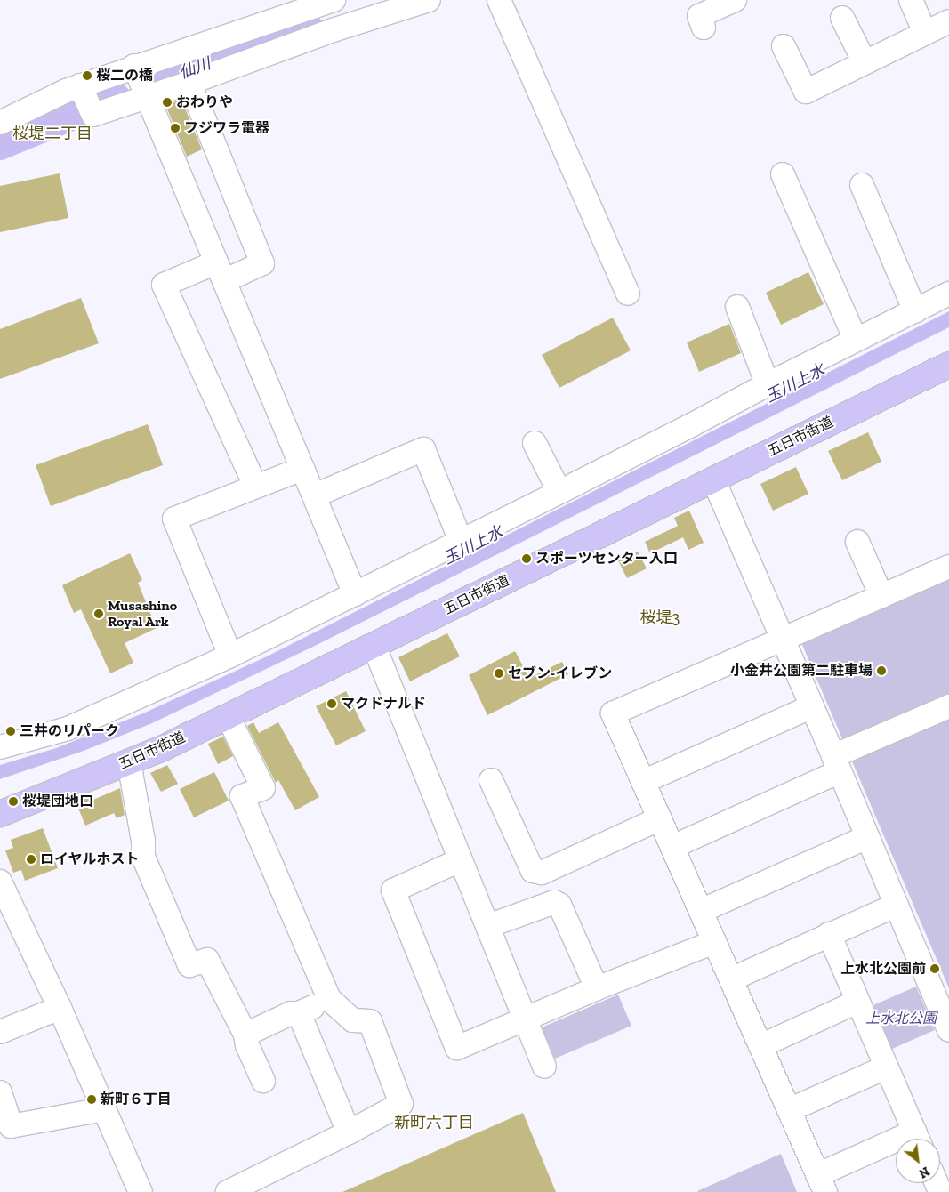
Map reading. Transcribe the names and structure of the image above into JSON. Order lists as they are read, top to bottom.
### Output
{
  "streets": {
    "main road": ["五日市街道"]
  },
  "districts": ["桜堤二丁目", "桜堤3", "新町六丁目"],
  "water": ["仙川", "玉川上水"],
  "parks": ["上水北公園"],
  "places": [
    "桜二の橋",
    "おわりや",
    "フジワラ電器",
    "スポーツセンター入口",
    "Musashino Royal Ark",
    "小金井公園第二駐車場",
    "セブン-イレブン",
    "マクドナルド",
    "三井のリパーク",
    "桜堤団地口",
    "ロイヤルホスト",
    "上水北公園前",
    "新町６丁目"
  ],
  "north": "bottom right"
}
